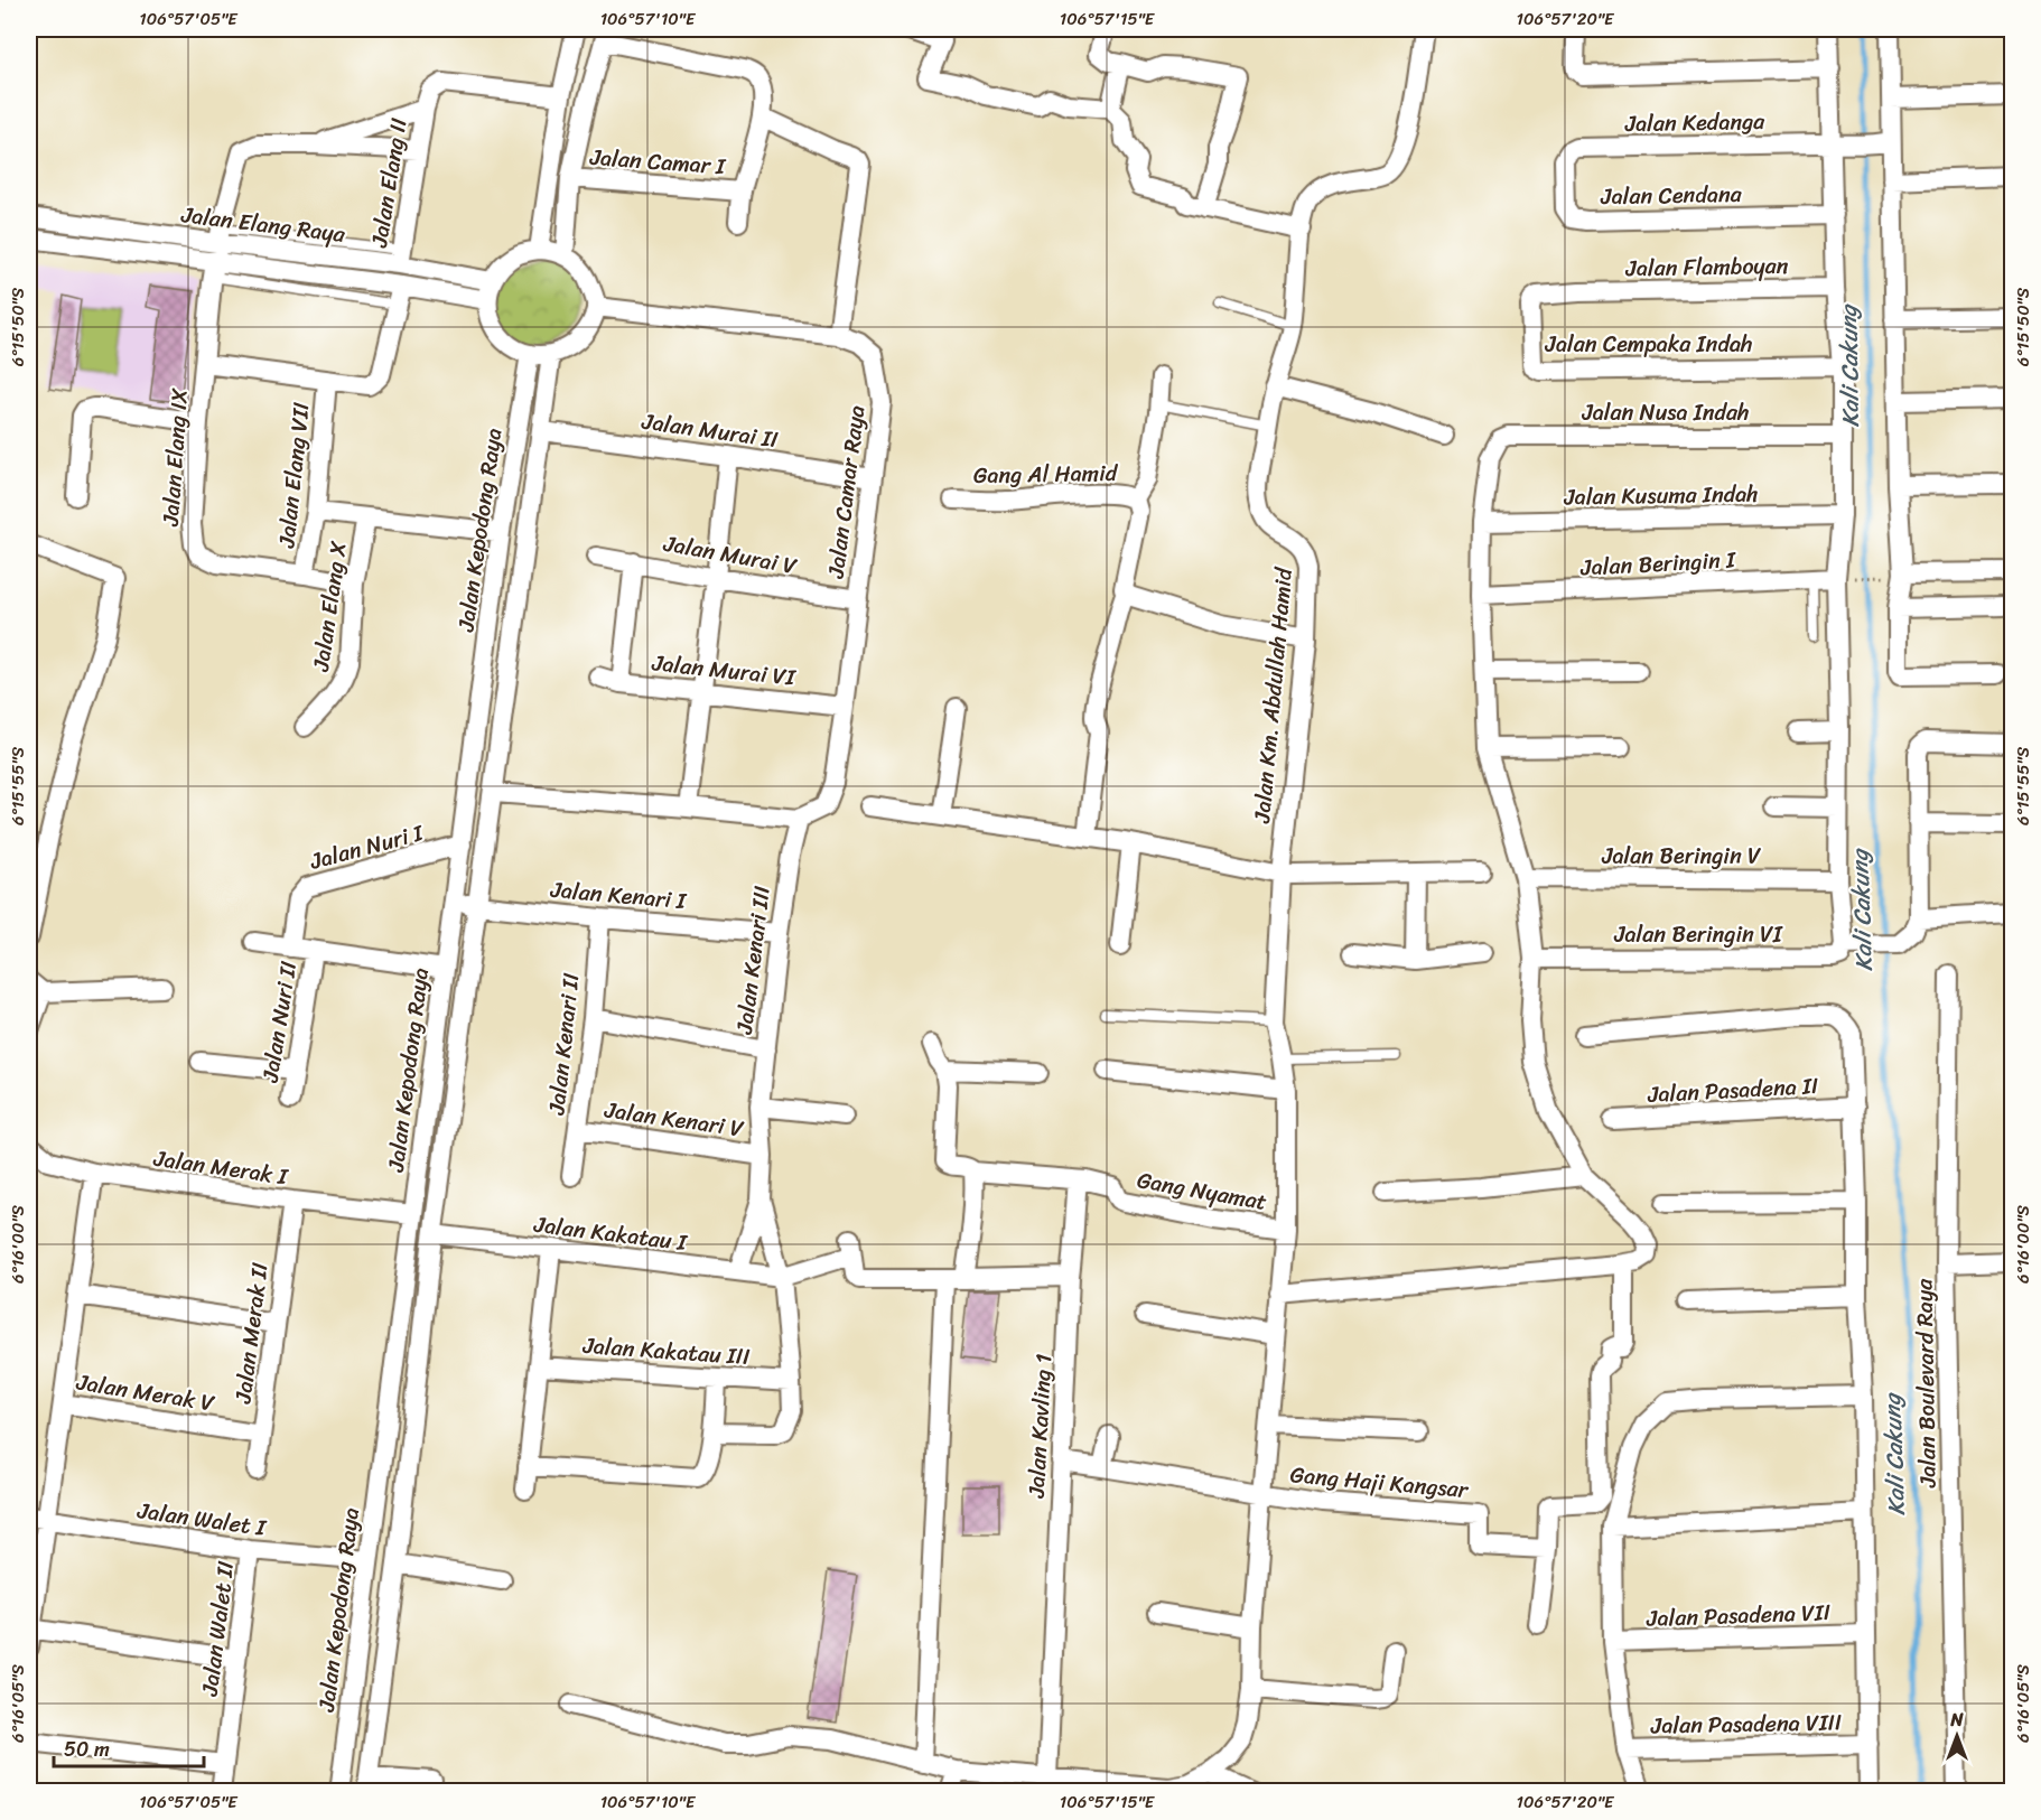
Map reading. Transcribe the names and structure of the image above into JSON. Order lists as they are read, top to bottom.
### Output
{
  "streets": {
    "street": [
      "Jalan Kedanga",
      "Jalan Camar I",
      "Jalan Elang II",
      "Jalan Cendana",
      "Jalan Elang Raya",
      "Jalan Flamboyan",
      "Jalan Cempaka Indah",
      "Jalan Nusa Indah",
      "Jalan Murai II",
      "Jalan Elang IX",
      "Gang Al Hamid",
      "Jalan Elang VII",
      "Jalan Camar Raya",
      "Jalan Kusuma Indah",
      "Jalan Kepodong Raya",
      "Jalan Murai V",
      "Jalan Beringin I",
      "Jalan Elang X",
      "Jalan Murai VI",
      "Jalan Km. Abdullah Hamid",
      "Jalan Nuri I",
      "Jalan Beringin V",
      "Jalan Kenari I",
      "Jalan Beringin VI",
      "Jalan Kenari III",
      "Jalan Nuri II",
      "Jalan Kenari II",
      "Jalan Pasadena II",
      "Jalan Kenari V",
      "Jalan Merak I",
      "Gang Nyamat",
      "Jalan Kakatau I",
      "Jalan Merak II",
      "Jalan Kakatau III",
      "Jalan Boulevard Raya",
      "Jalan Merak V",
      "Jalan Kavling 1",
      "Gang Haji Kangsar",
      "Jalan Walet I",
      "Jalan Pasadena VII",
      "Jalan Walet II",
      "Jalan Pasadena VIII"
    ]
  },
  "crossings": [
    ["Jalan Kedanga", "Jalan Cendana"],
    ["Jalan Elang II", "Jalan Elang Raya"],
    ["Jalan Elang Raya", "Jalan Elang IX"],
    ["Jalan Elang Raya", "Jalan Camar Raya"],
    ["Jalan Elang Raya", "Jalan Kepodong Raya"],
    ["Jalan Flamboyan", "Jalan Cempaka Indah"],
    ["Jalan Nusa Indah", "Jalan Kusuma Indah"],
    ["Jalan Murai II", "Jalan Camar Raya"],
    ["Jalan Elang IX", "Jalan Elang VII"],
    ["Jalan Elang IX", "Jalan Elang X"],
    ["Jalan Camar Raya", "Jalan Kepodong Raya"],
    ["Jalan Camar Raya", "Jalan Murai V"],
    ["Jalan Camar Raya", "Jalan Murai VI"],
    ["Jalan Camar Raya", "Jalan Kenari III"],
    ["Jalan Kepodong Raya", "Jalan Nuri I"],
    ["Jalan Kepodong Raya", "Jalan Kenari I"],
    ["Jalan Kepodong Raya", "Jalan Merak I"],
    ["Jalan Kepodong Raya", "Jalan Kakatau I"],
    ["Jalan Kepodong Raya", "Jalan Walet I"],
    ["Jalan Km. Abdullah Hamid", "Gang Nyamat"],
    ["Jalan Km. Abdullah Hamid", "Gang Haji Kangsar"],
    ["Jalan Kenari I", "Jalan Kenari III"],
    ["Jalan Kenari I", "Jalan Kenari II"],
    ["Jalan Kenari III", "Jalan Kenari V"],
    ["Jalan Kenari III", "Jalan Kakatau I"],
    ["Jalan Kenari III", "Jalan Kakatau III"],
    ["Jalan Kenari II", "Jalan Kenari V"],
    ["Jalan Merak I", "Jalan Merak II"],
    ["Gang Nyamat", "Jalan Kavling 1"],
    ["Jalan Merak II", "Jalan Merak V"],
    ["Jalan Walet I", "Jalan Walet II"]
  ],
  "water": ["Kali Cakung"],
  "scale_bar": "50 m",
  "north": "top",
  "coordinates": [
    "106°57'05\"E",
    "106°57'10\"E",
    "106°57'15\"E",
    "106°57'20\"E",
    "6°15'50\"S",
    "6°15'55\"S",
    "6°16'00\"S",
    "6°16'05\"S"
  ]
}
